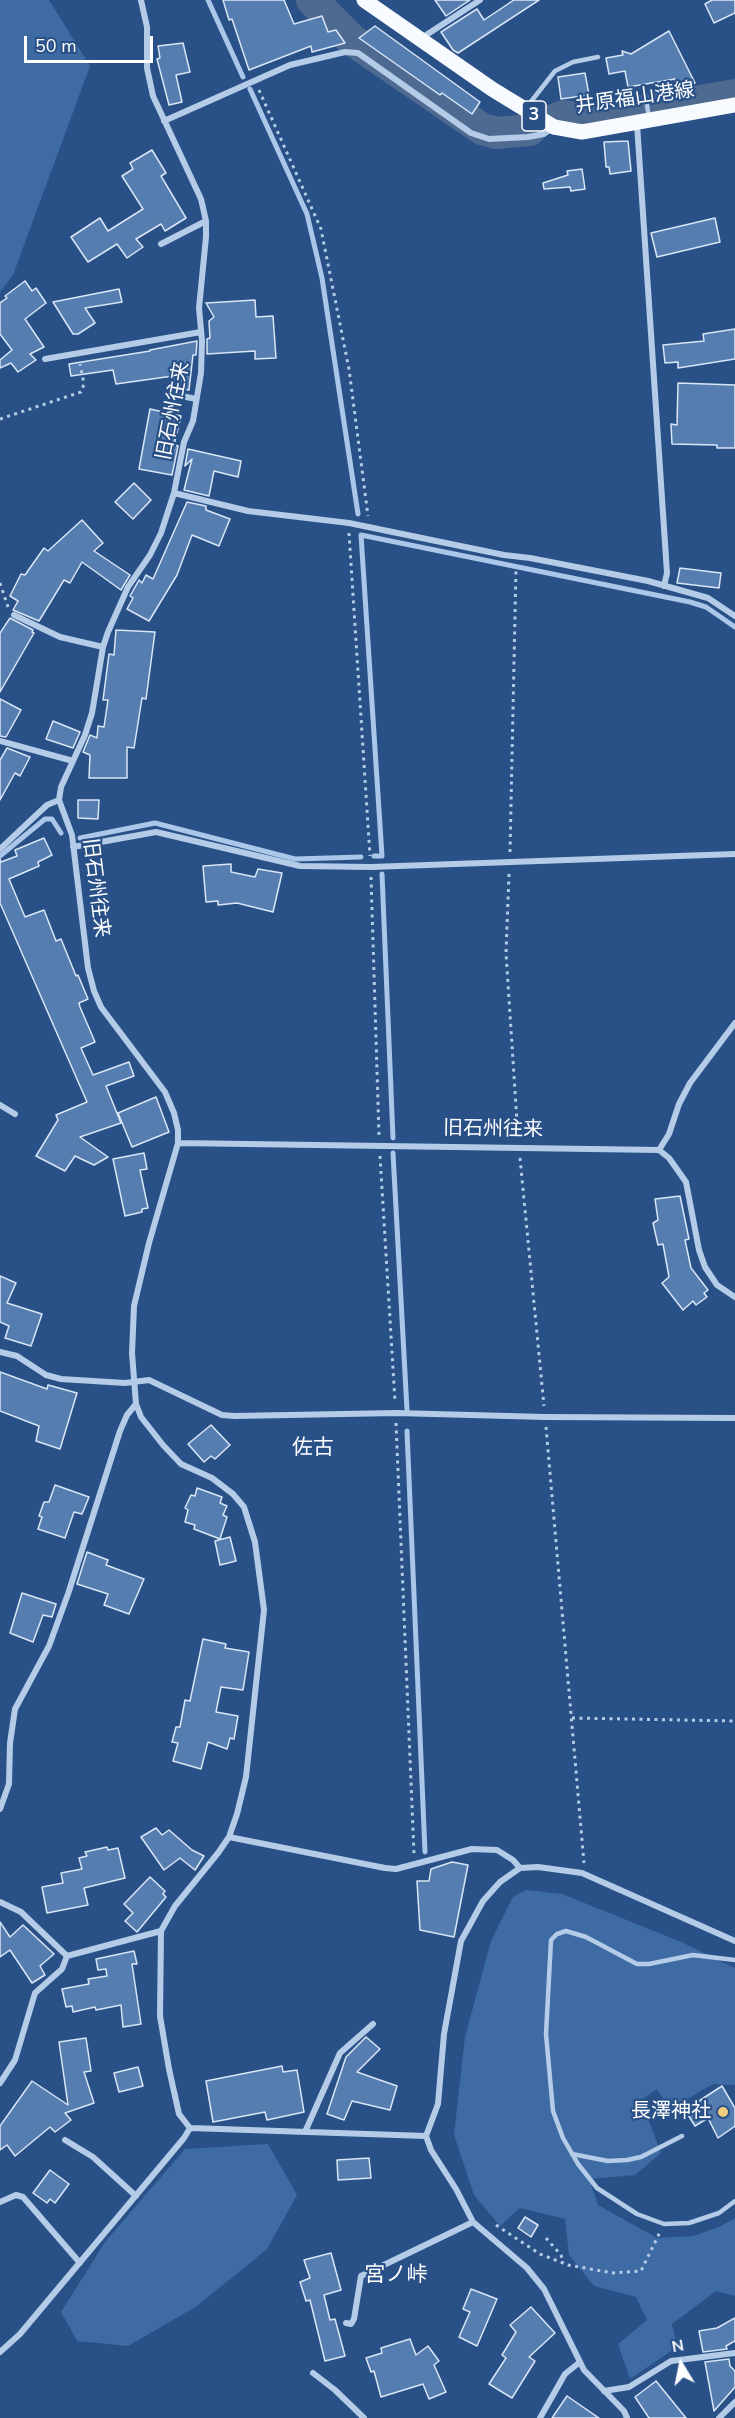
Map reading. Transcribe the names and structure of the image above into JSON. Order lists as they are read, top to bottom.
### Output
{
  "streets": {
    "main road": ["井原福山港線", "3"],
    "street": ["旧石州往来"]
  },
  "districts": ["佐古", "宮ノ峠"],
  "places": ["長澤神社"],
  "scale_bar": "50 m",
  "north": "top"
}
